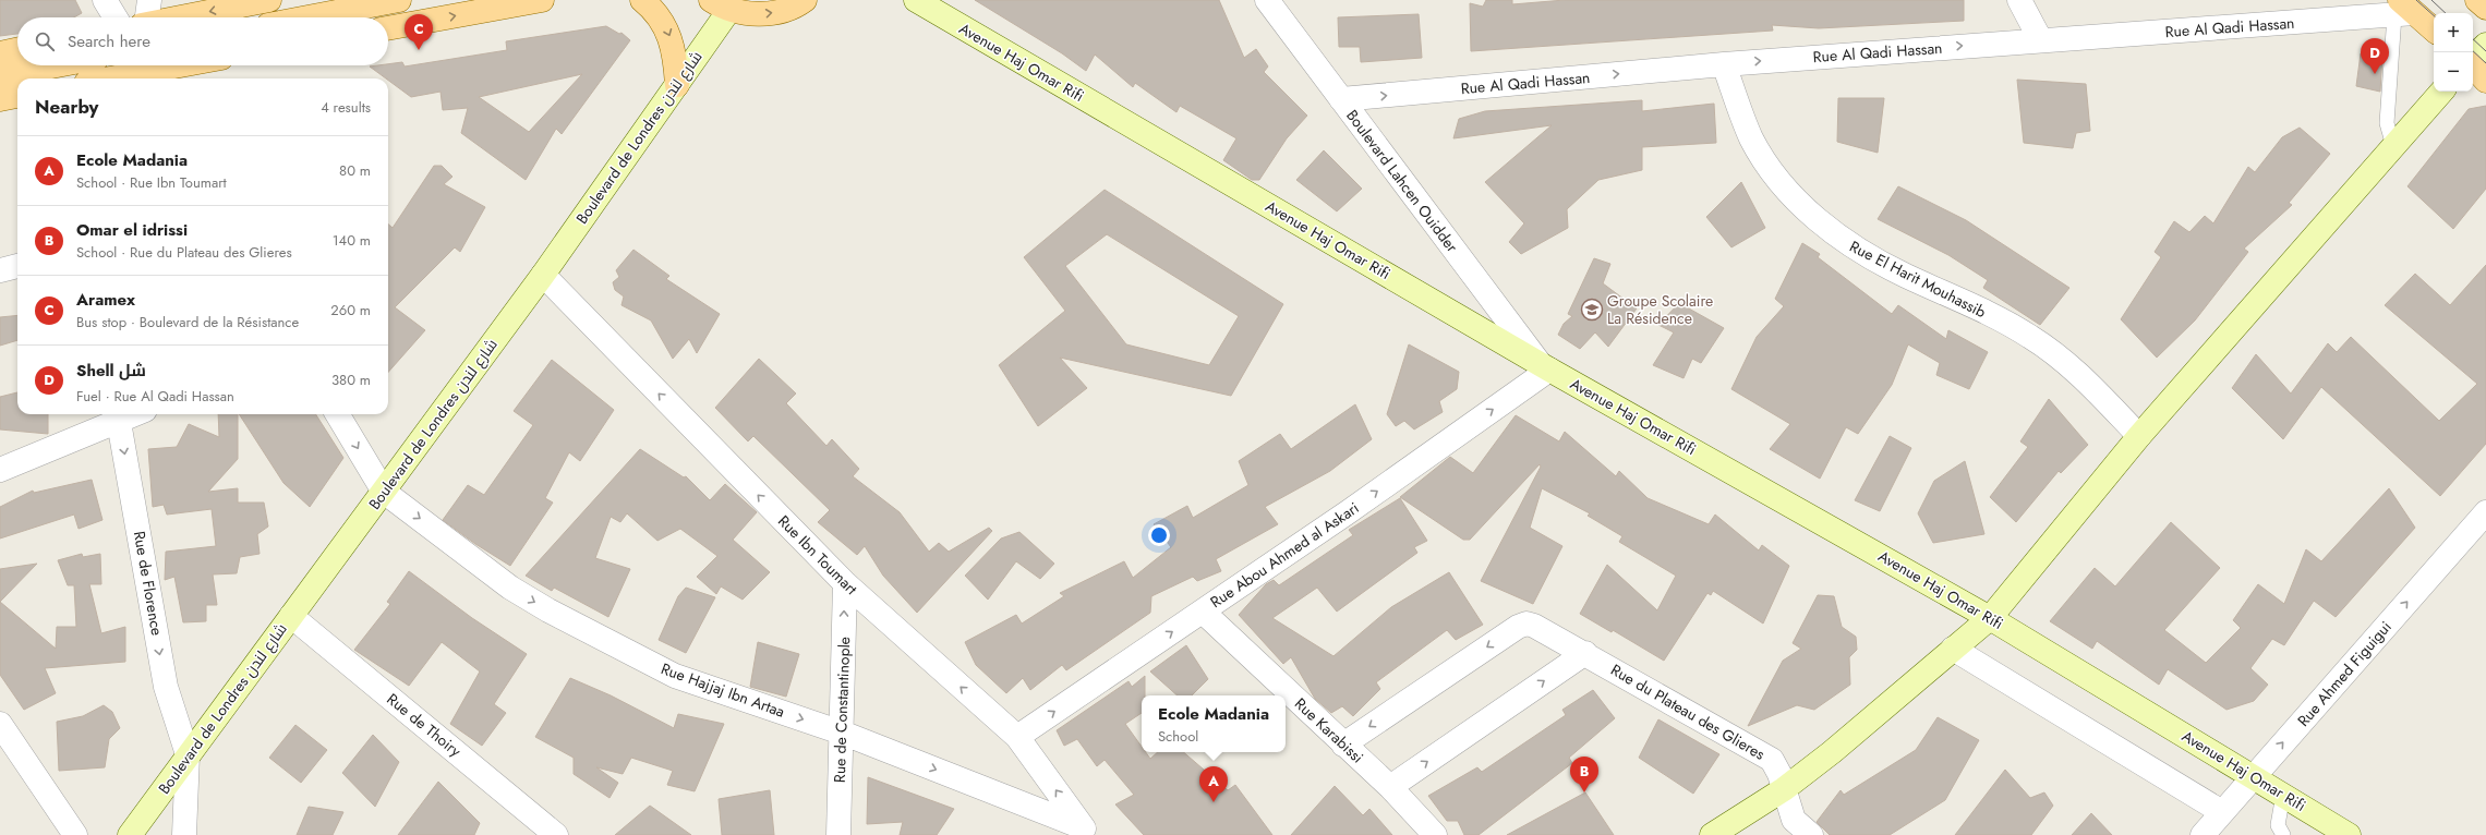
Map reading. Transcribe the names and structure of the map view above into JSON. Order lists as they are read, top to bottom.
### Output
{
  "streets": {
    "street": [
      "Rue Al Qadi Hassan",
      "Avenue Haj Omar Rifi",
      "Boulevard de Londres شارع لندن",
      "Boulevard Lahcen Ouidder",
      "Rue El Harit Mouhassib",
      "Rue Ibn Toumart",
      "Rue Abou Ahmed al Askari",
      "Rue de Florence",
      "Rue Ahmed Figuigui",
      "Rue Hajjaj Ibn Artaa",
      "Rue de Constantinople",
      "Rue du Plateau des Glieres",
      "Rue de Thoiry",
      "Rue Karabissi"
    ]
  },
  "crossings": [
    ["Rue Al Qadi Hassan", "Boulevard Lahcen Ouidder"],
    ["Rue Al Qadi Hassan", "Rue El Harit Mouhassib"],
    ["Avenue Haj Omar Rifi", "Boulevard Lahcen Ouidder"],
    ["Avenue Haj Omar Rifi", "Rue Abou Ahmed al Askari"],
    ["Avenue Haj Omar Rifi", "Rue Ahmed Figuigui"],
    ["Boulevard de Londres شارع لندن", "Rue Ibn Toumart"],
    ["Boulevard de Londres شارع لندن", "Rue de Florence"],
    ["Boulevard de Londres شارع لندن", "Rue Hajjaj Ibn Artaa"],
    ["Boulevard de Londres شارع لندن", "Rue de Thoiry"],
    ["Boulevard Lahcen Ouidder", "Rue Abou Ahmed al Askari"],
    ["Rue Ibn Toumart", "Rue Abou Ahmed al Askari"],
    ["Rue Ibn Toumart", "Rue Hajjaj Ibn Artaa"],
    ["Rue Ibn Toumart", "Rue de Constantinople"],
    ["Rue Abou Ahmed al Askari", "Rue Karabissi"],
    ["Rue Hajjaj Ibn Artaa", "Rue de Constantinople"],
    ["Rue du Plateau des Glieres", "Rue Karabissi"]
  ],
  "one_way": [
    "Rue Al Qadi Hassan",
    "Rue Ibn Toumart",
    "Rue Abou Ahmed al Askari",
    "Rue de Florence",
    "Rue Ahmed Figuigui",
    "Rue Hajjaj Ibn Artaa",
    "Rue de Constantinople"
  ],
  "places": {
    "school or university": ["Groupe Scolaire La Résidence"]
  },
  "page": {
    "map_buttons": ["+", "−"],
    "pins": [
      "C",
      "D",
      "B",
      "A"
    ],
    "search": "Search here",
    "heading": ["Nearby", "4 results"],
    "list": [
      {
        "mark": "A",
        "name": "Ecole Madania",
        "note": "School · Rue Ibn Toumart",
        "value": "80 m"
      },
      {
        "mark": "B",
        "name": "Omar el idrissi",
        "note": "School · Rue du Plateau des Glieres",
        "value": "140 m"
      },
      {
        "mark": "C",
        "name": "Aramex",
        "note": "Bus stop · Boulevard de la Résistance",
        "value": "260 m"
      },
      {
        "mark": "D",
        "name": "Shell شل",
        "note": "Fuel · Rue Al Qadi Hassan",
        "value": "380 m"
      }
    ],
    "popup": ["Ecole Madania", "School"]
  }
}
